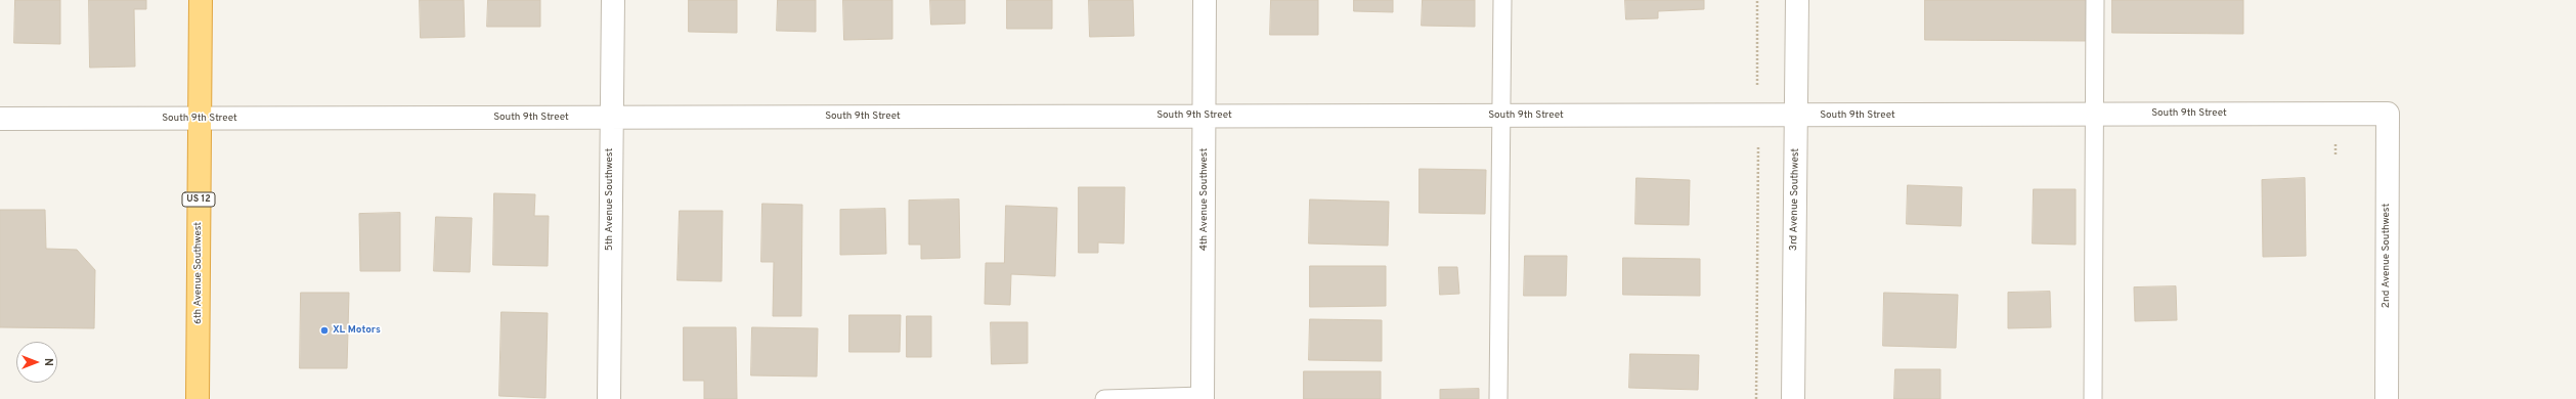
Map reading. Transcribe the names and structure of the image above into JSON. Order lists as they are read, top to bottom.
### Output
{
  "streets": {
    "highway": ["US 12", "6th Avenue Southwest"],
    "street": [
      "South 9th Street",
      "5th Avenue Southwest",
      "4th Avenue Southwest",
      "3rd Avenue Southwest",
      "2nd Avenue Southwest"
    ]
  },
  "crossings": [
    ["South 9th Street", "5th Avenue Southwest"],
    ["South 9th Street", "4th Avenue Southwest"],
    ["South 9th Street", "3rd Avenue Southwest"],
    ["South 9th Street", "2nd Avenue Southwest"],
    ["South 9th Street", "6th Avenue Southwest"]
  ],
  "places": ["XL Motors"],
  "north": "right"
}
